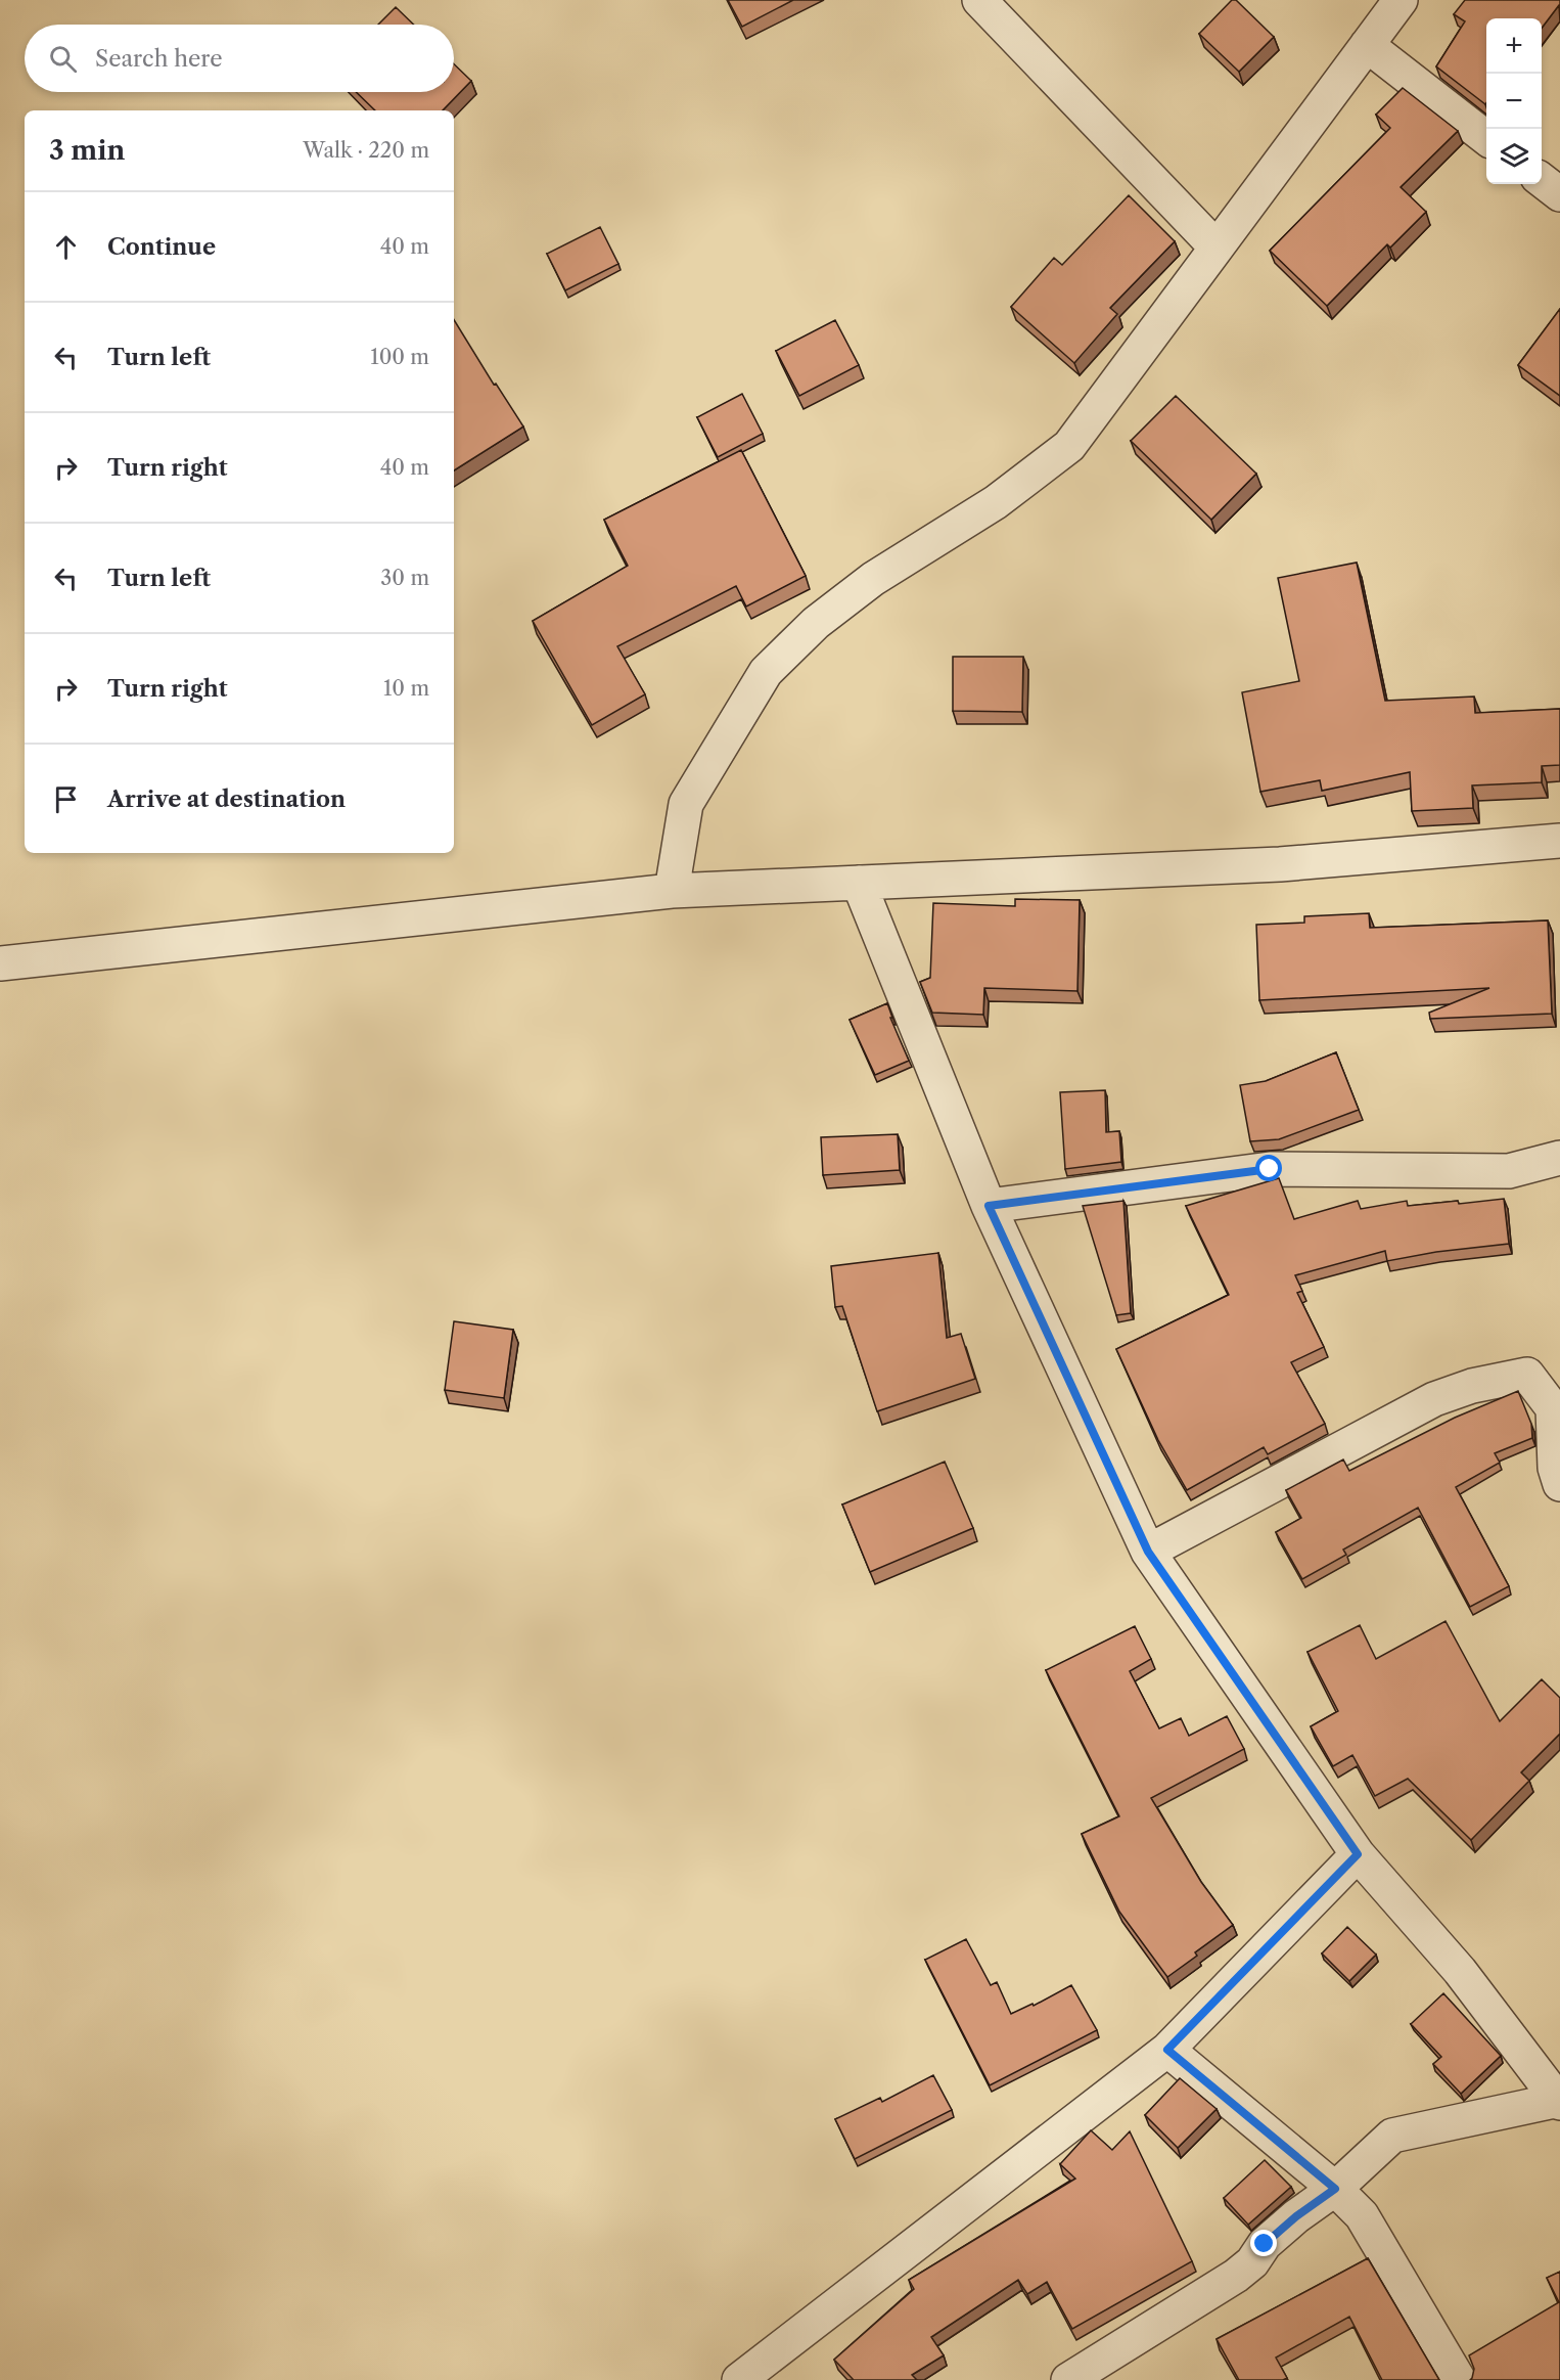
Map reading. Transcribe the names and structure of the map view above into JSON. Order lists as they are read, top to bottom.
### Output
{
  "page": {
    "map_buttons": ["+", "−"],
    "search": "Search here",
    "heading": ["3 min", "Walk · 220 m"],
    "list": [
      ["Continue", "40 m"],
      ["Turn left", "100 m"],
      ["Turn right", "40 m"],
      ["Turn left", "30 m"],
      ["Turn right", "10 m"],
      "Arrive at destination"
    ]
  }
}
